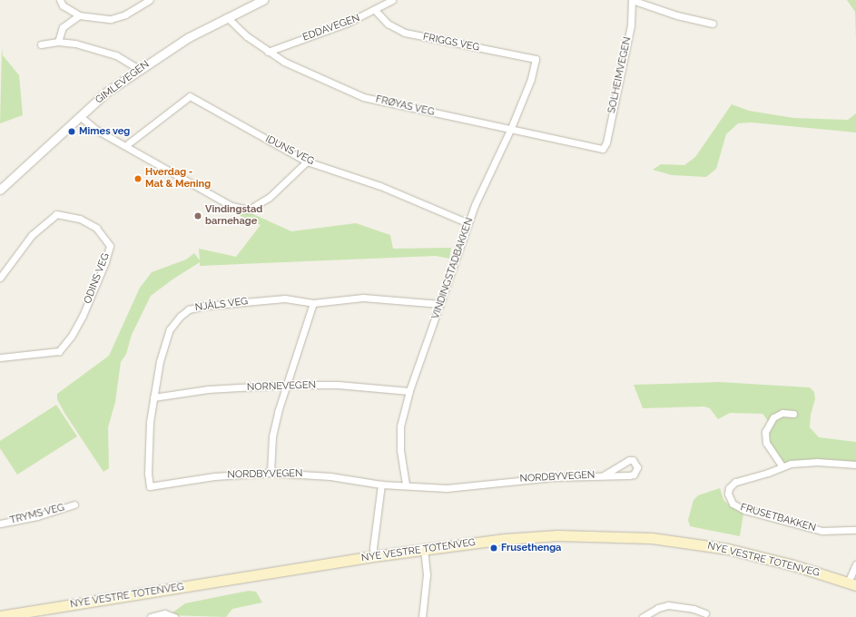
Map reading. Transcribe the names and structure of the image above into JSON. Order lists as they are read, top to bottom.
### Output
{
  "streets": {
    "main road": ["NYE VESTRE TOTENVEG"],
    "street": [
      "EDDAVEGEN",
      "FRIGGS VEG",
      "SOLHEIMVEGEN",
      "GIMLEVEGEN",
      "FRØYAS VEG",
      "IDUNS VEG",
      "VINDINGSTADBAKKEN",
      "ODINS VEG",
      "NJÅLS VEG",
      "NORNEVEGEN",
      "NORDBYVEGEN",
      "TRYMS VEG",
      "FRUSETBAKKEN"
    ]
  },
  "crossings": [
    ["EDDAVEGEN", "FRIGGS VEG"],
    ["EDDAVEGEN", "FRØYAS VEG"],
    ["FRIGGS VEG", "VINDINGSTADBAKKEN"],
    ["SOLHEIMVEGEN", "FRØYAS VEG"],
    ["GIMLEVEGEN", "FRØYAS VEG"],
    ["FRØYAS VEG", "VINDINGSTADBAKKEN"],
    ["IDUNS VEG", "VINDINGSTADBAKKEN"],
    ["VINDINGSTADBAKKEN", "NJÅLS VEG"],
    ["VINDINGSTADBAKKEN", "NORNEVEGEN"],
    ["VINDINGSTADBAKKEN", "NORDBYVEGEN"],
    ["NJÅLS VEG", "NORNEVEGEN"],
    ["NJÅLS VEG", "NORDBYVEGEN"]
  ],
  "places": [
    "Mimes veg",
    "Hverdag - Mat & Mening",
    "Vindingstad barnehage",
    "Frusethenga"
  ]
}
